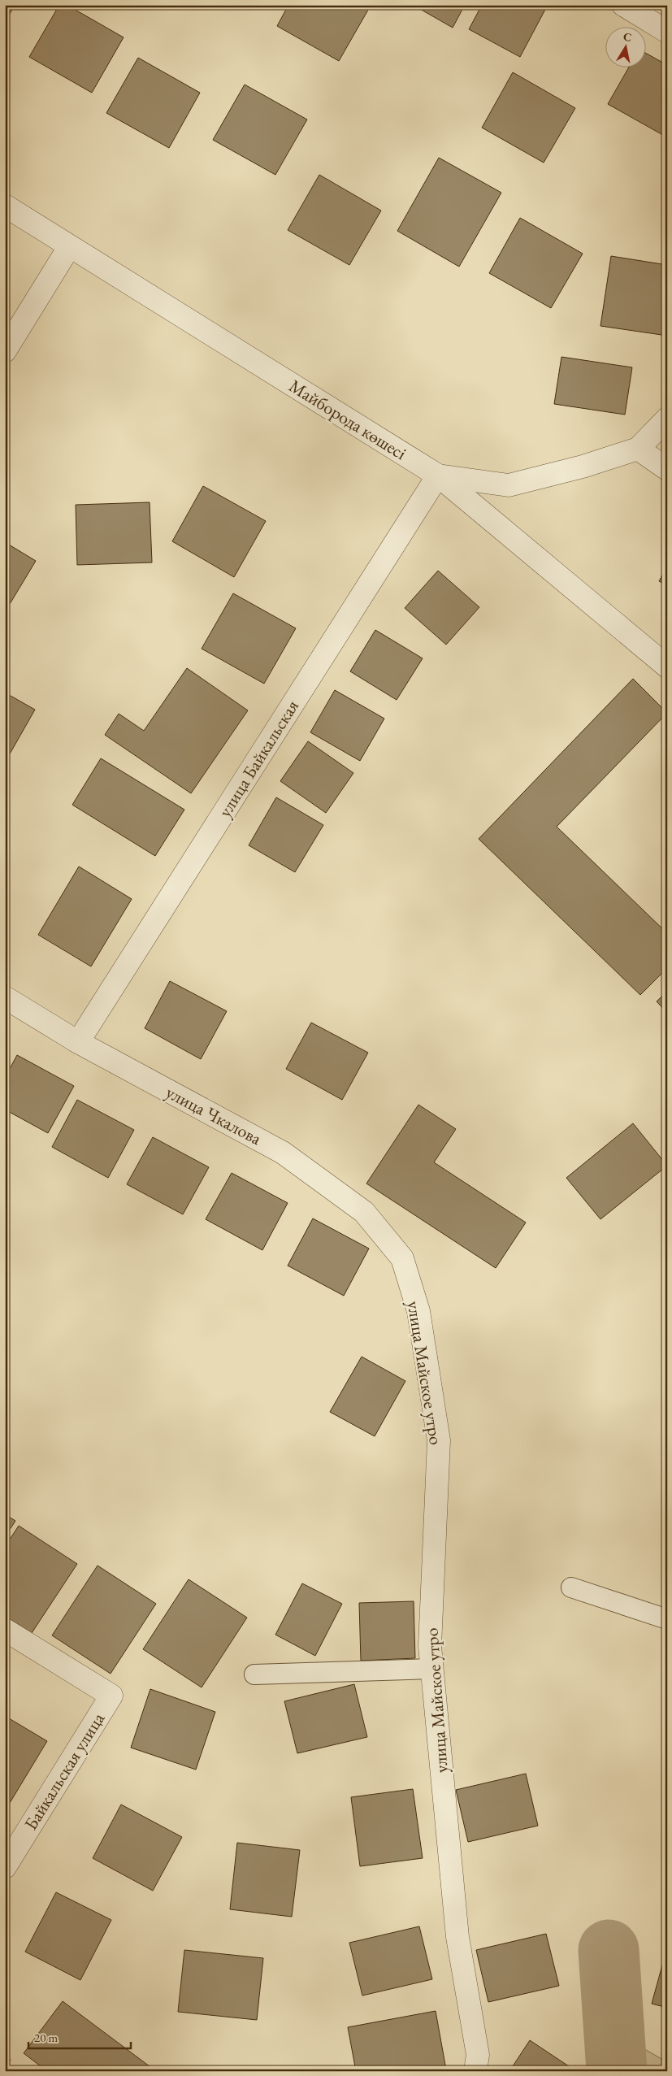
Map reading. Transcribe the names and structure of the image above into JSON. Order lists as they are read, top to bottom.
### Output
{
  "streets": {
    "street": [
      "Майборода көшесі",
      "улица Байкальская",
      "улица Чкалова",
      "улица Майское утро",
      "Байкальская улица"
    ]
  },
  "crossings": [
    ["Майборода көшесі", "улица Байкальская"],
    ["улица Байкальская", "улица Чкалова"],
    ["улица Чкалова", "улица Майское утро"]
  ],
  "scale_bar": "20 m",
  "north": "top"
}
